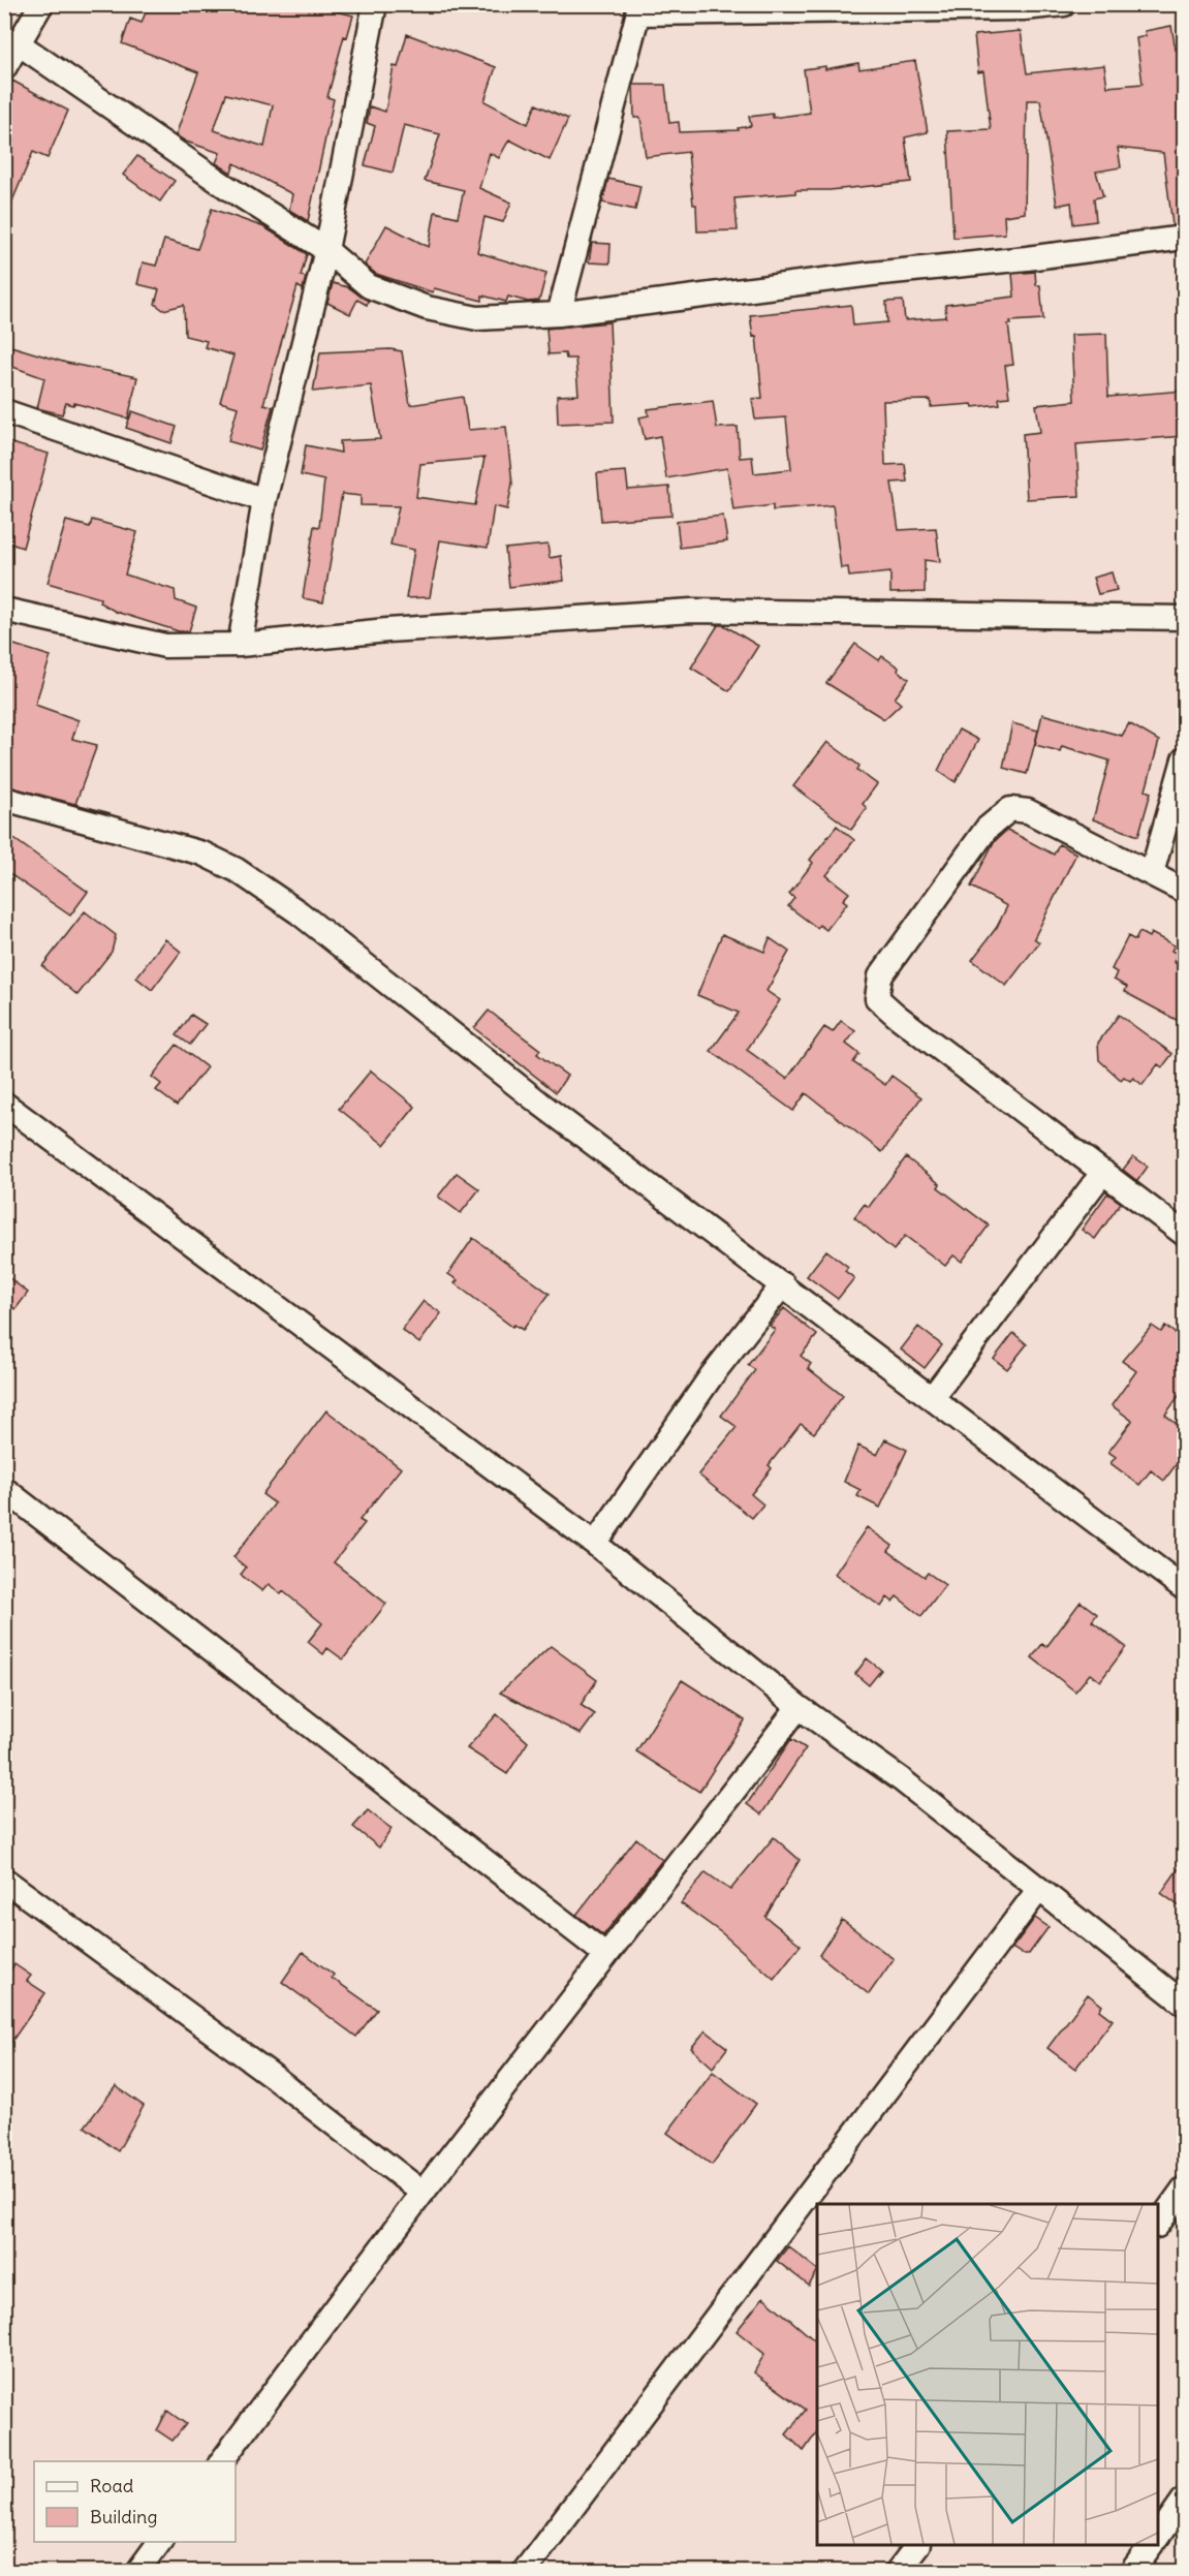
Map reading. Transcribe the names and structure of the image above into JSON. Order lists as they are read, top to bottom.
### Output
{
  "legend": ["Road", "Building"]
}
